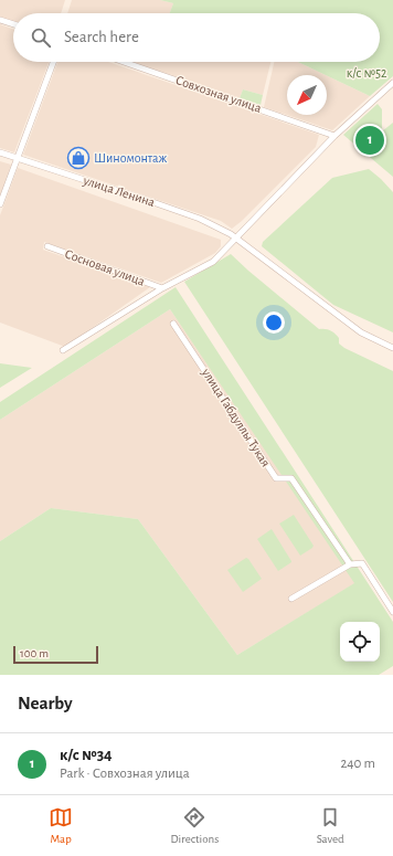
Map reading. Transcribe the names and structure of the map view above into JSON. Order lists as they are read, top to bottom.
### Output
{
  "streets": {
    "street": [
      "Совхозная улица",
      "улица Ленина",
      "Сосновая улица",
      "улица Габдуллы Тукая"
    ]
  },
  "parks": ["к/с №52"],
  "places": {
    "shop": ["Шиномонтаж"]
  },
  "scale_bar": "100 m",
  "north": "bottom left",
  "page": {
    "search": "Search here",
    "pins": "1",
    "scale": "100 m",
    "heading": "Nearby",
    "list": [
      {
        "mark": "1",
        "name": "к/с №34",
        "note": "Park · Совхозная улица",
        "value": "240 m"
      }
    ],
    "nav": ["Map", "Directions", "Saved"]
  }
}
